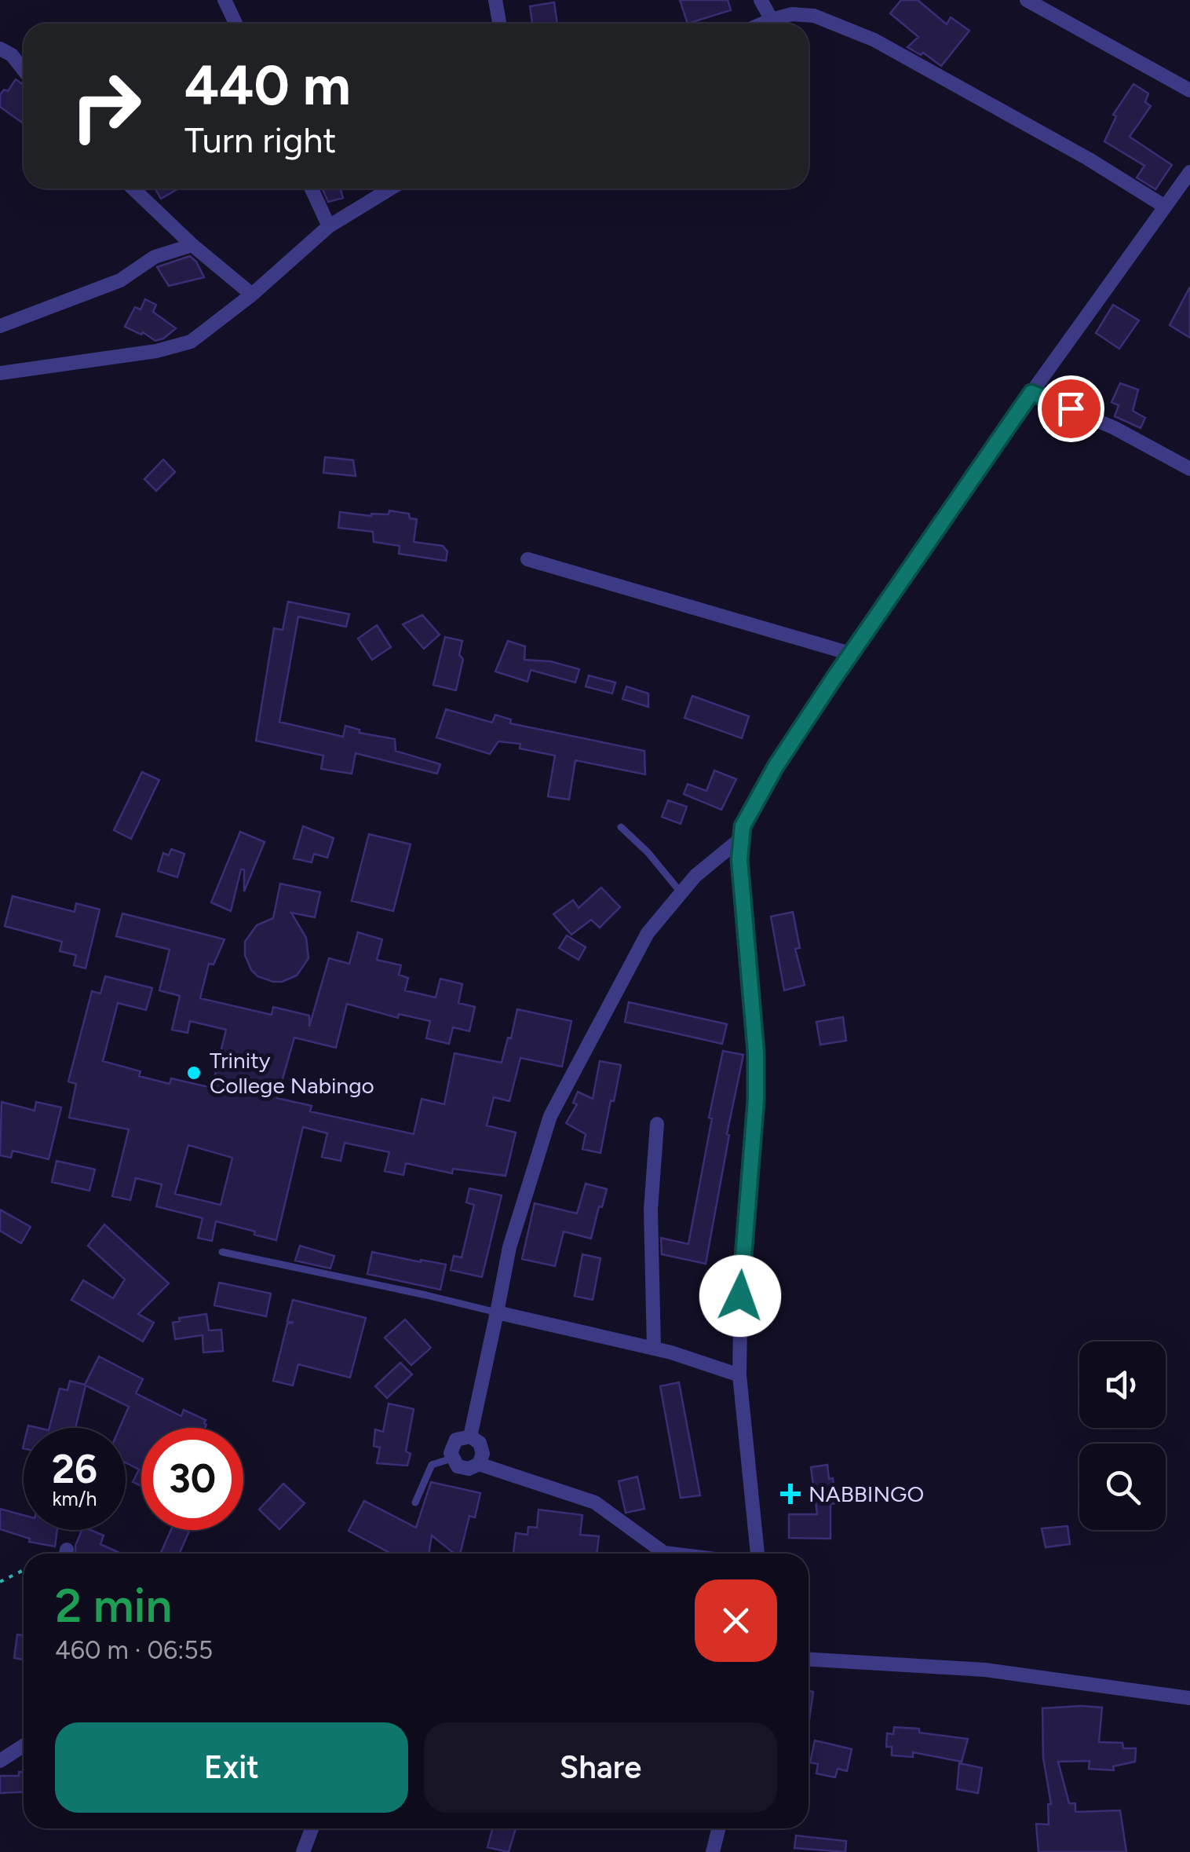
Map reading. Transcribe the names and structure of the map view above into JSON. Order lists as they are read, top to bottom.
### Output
{
  "places": {
    "other": ["Trinity College Nabingo"],
    "health": ["NABBINGO"]
  },
  "page": {
    "turn": ["440 m", "Turn right"],
    "speed": "26 km/h",
    "limit": "30",
    "heading": ["2 min", "460 m · 06:55"],
    "buttons": ["Exit", "Share"]
  }
}
